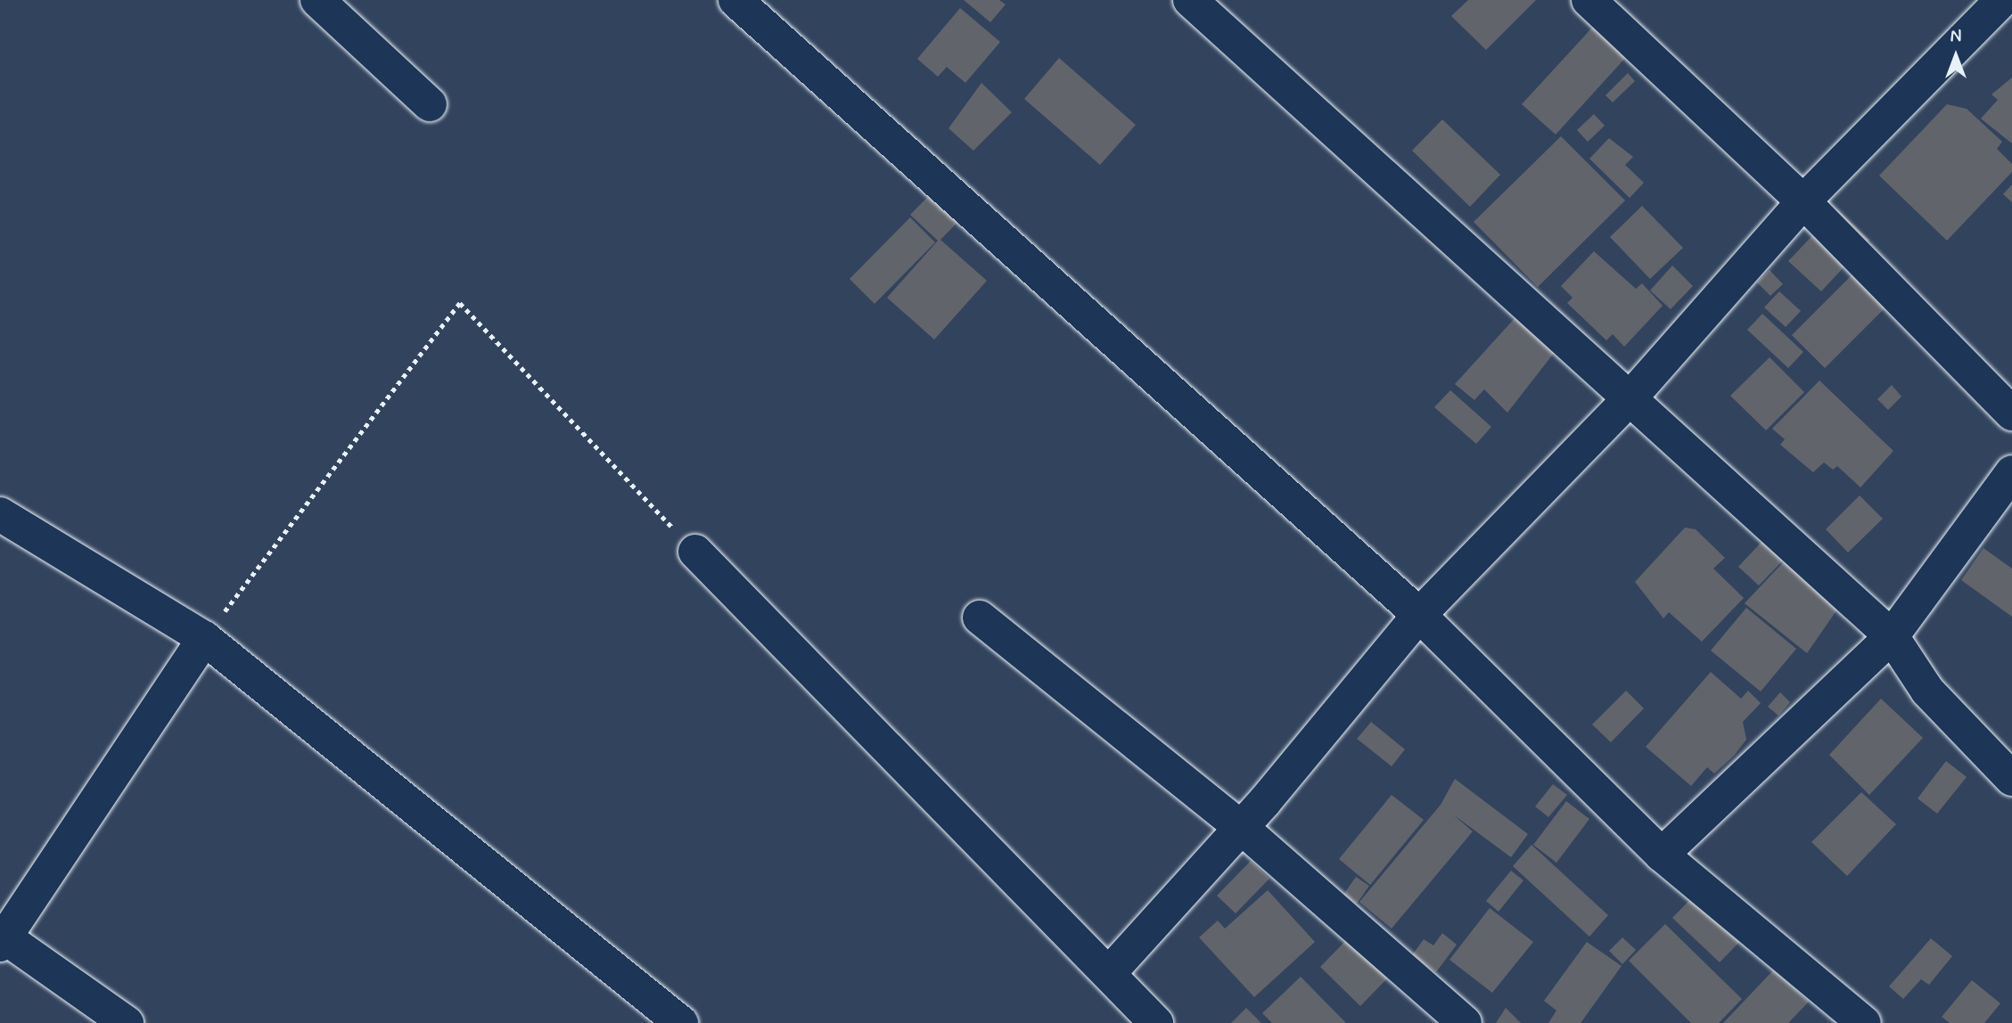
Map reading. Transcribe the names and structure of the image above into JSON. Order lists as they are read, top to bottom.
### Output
{
  "north": "top"
}
